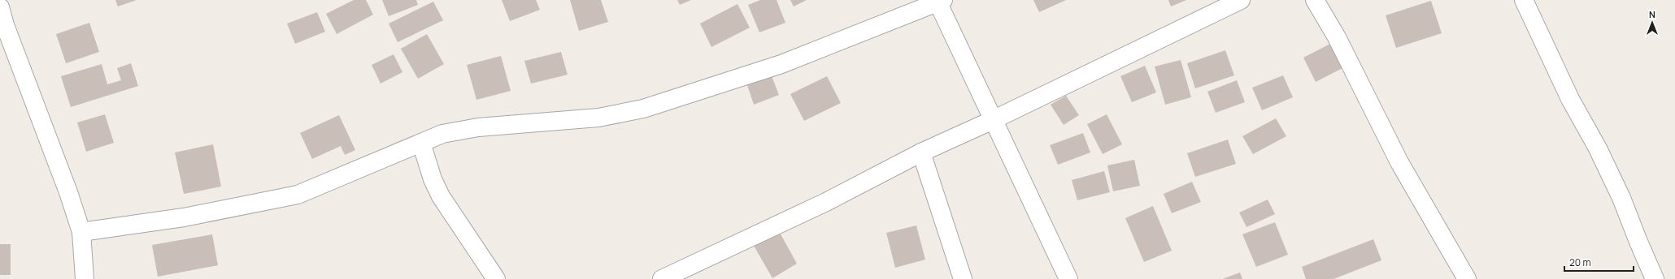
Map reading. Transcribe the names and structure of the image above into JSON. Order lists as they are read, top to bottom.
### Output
{
  "scale_bar": "20 m",
  "north": "top"
}
